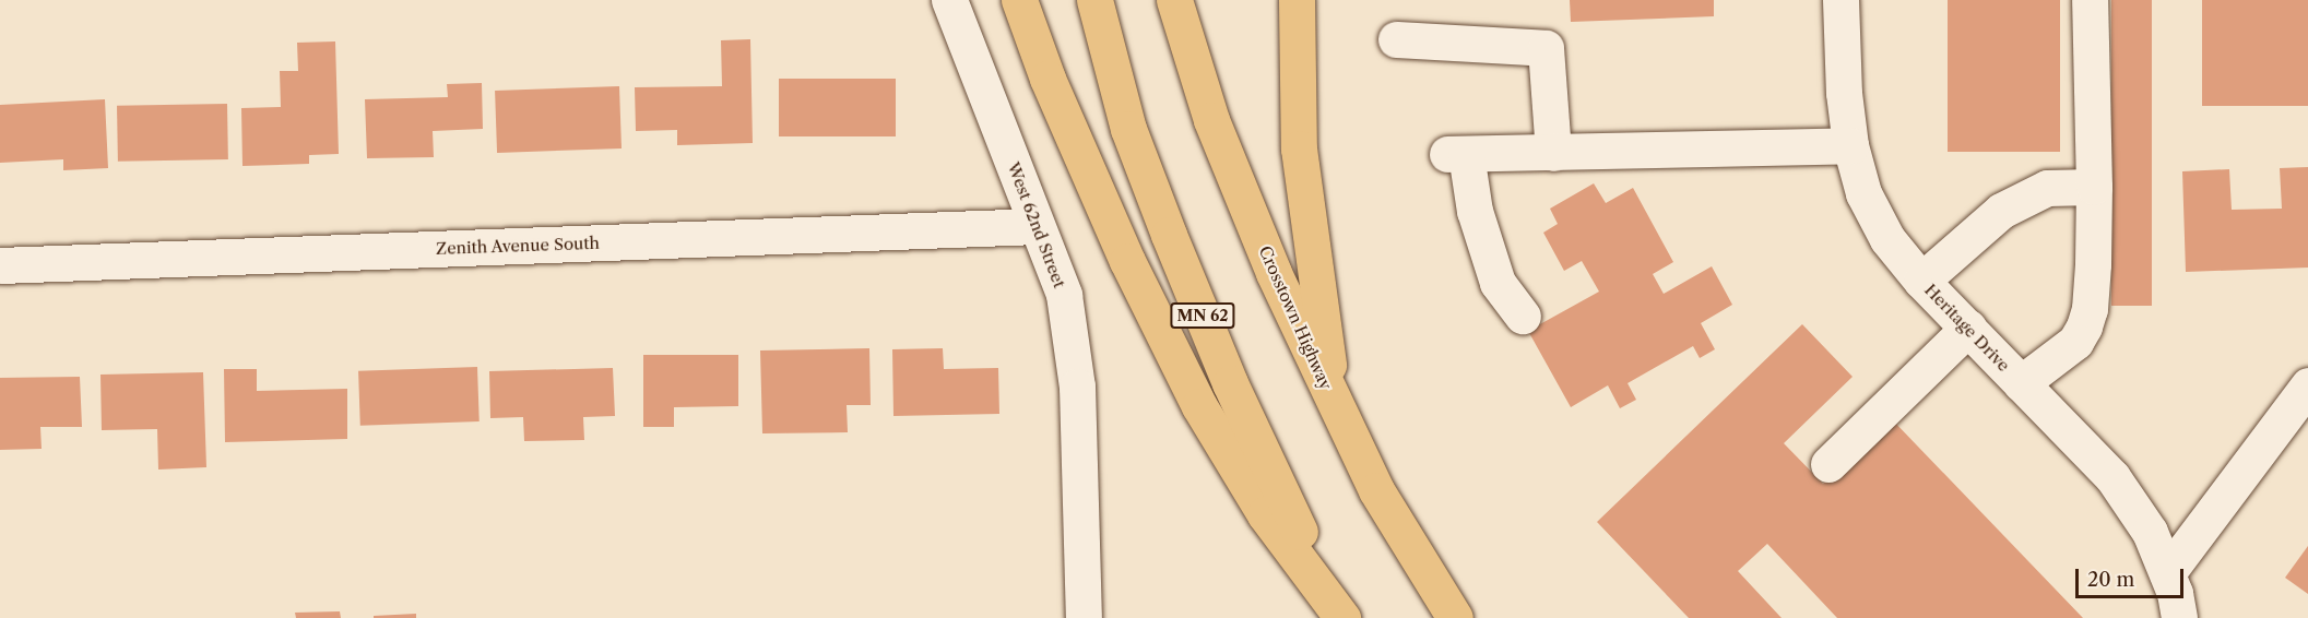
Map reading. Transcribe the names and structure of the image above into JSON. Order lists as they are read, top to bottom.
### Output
{
  "streets": {
    "highway": ["MN 62", "Crosstown Highway"],
    "street": ["West 62nd Street", "Zenith Avenue South", "Heritage Drive"]
  },
  "crossings": [
    ["West 62nd Street", "Zenith Avenue South"]
  ],
  "scale_bar": "20 m"
}
